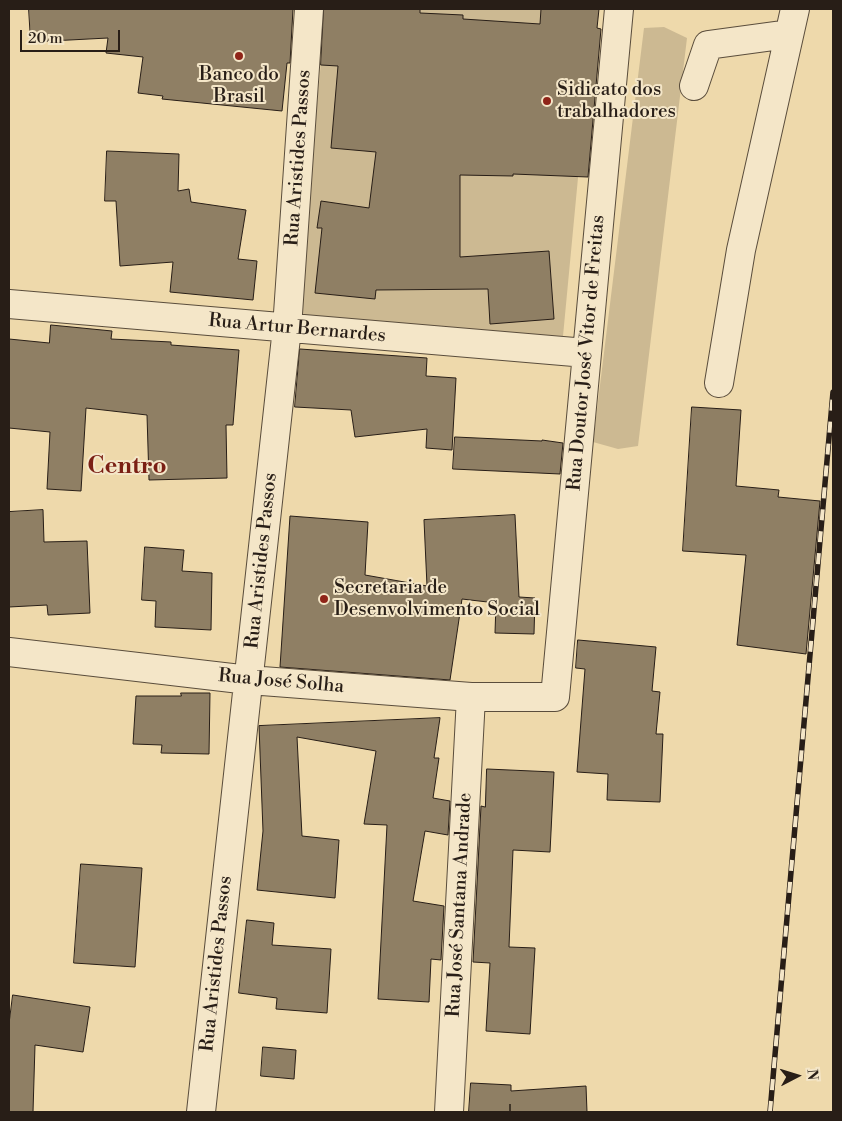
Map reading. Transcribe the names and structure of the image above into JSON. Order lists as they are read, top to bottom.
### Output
{
  "streets": {
    "street": [
      "Rua Aristides Passos",
      "Rua Artur Bernardes",
      "Rua Doutor José Vitor de Freitas",
      "Rua José Solha",
      "Rua José Santana Andrade"
    ]
  },
  "crossings": [
    ["Rua Aristides Passos", "Rua Artur Bernardes"],
    ["Rua Aristides Passos", "Rua José Solha"],
    ["Rua Artur Bernardes", "Rua Doutor José Vitor de Freitas"],
    ["Rua Doutor José Vitor de Freitas", "Rua José Solha"],
    ["Rua José Solha", "Rua José Santana Andrade"]
  ],
  "districts": ["Centro"],
  "places": ["Banco do Brasil", "Sidicato dos trabalhadores", "Secretaria de Desenvolvimento Social"],
  "scale_bar": "20 m",
  "north": "right"
}
